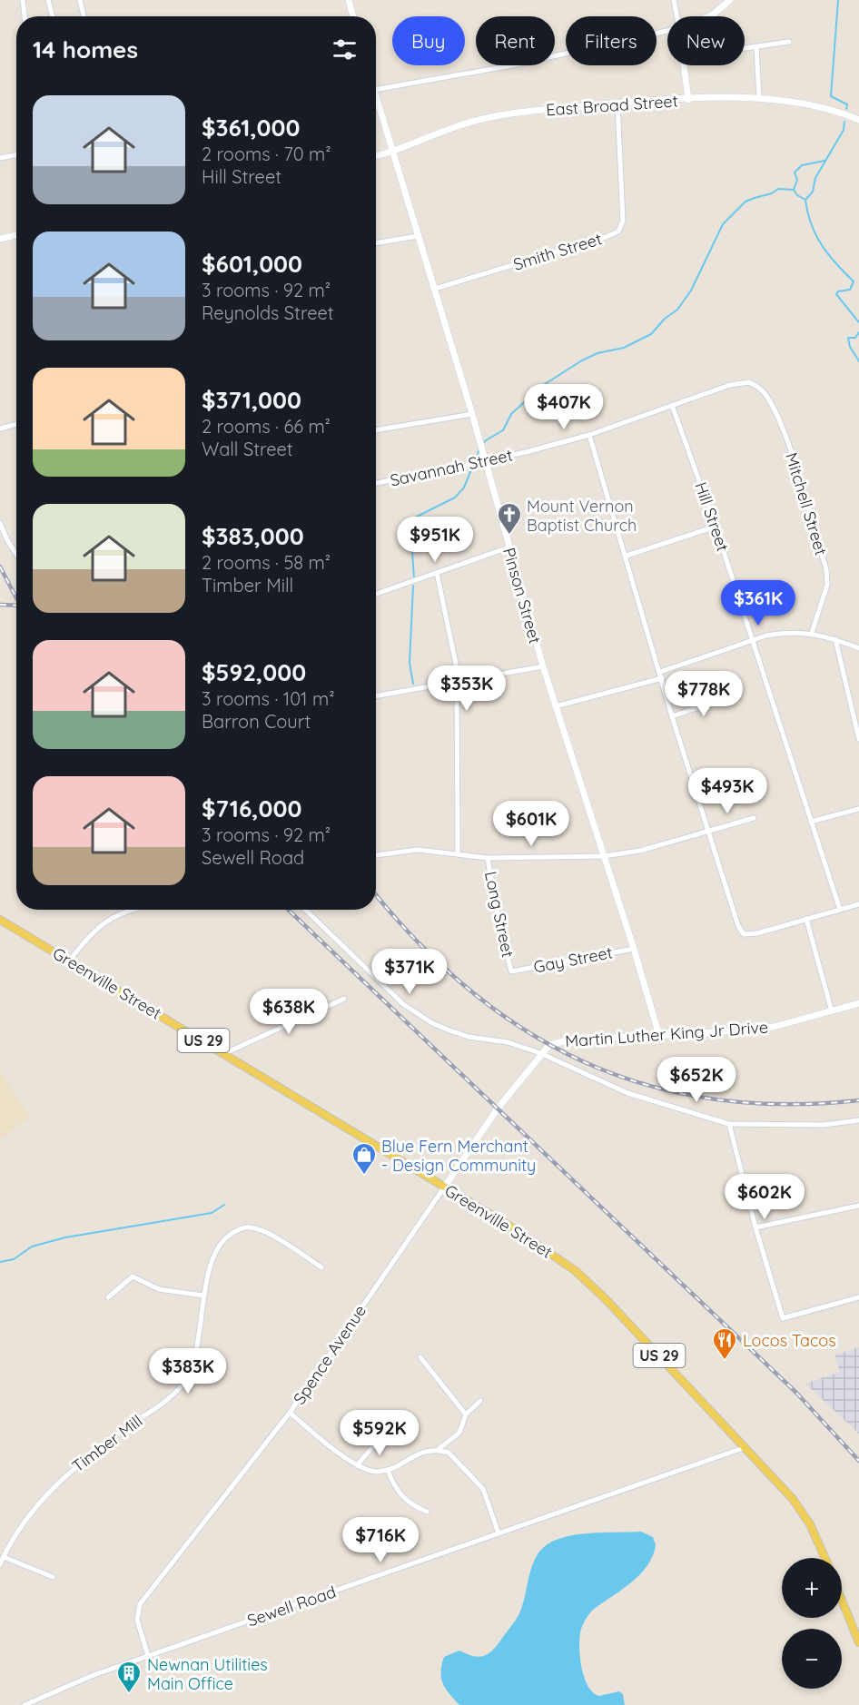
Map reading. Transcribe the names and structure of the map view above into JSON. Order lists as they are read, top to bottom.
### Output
{
  "streets": {
    "main road": ["Greenville Street", "US 29"],
    "street": [
      "East Broad Street",
      "Smith Street",
      "Savannah Street",
      "Mitchell Street",
      "Hill Street",
      "Pinson Street",
      "Long Street",
      "Gay Street",
      "Martin Luther King Jr Drive",
      "Spence Avenue",
      "Timber Mill",
      "Sewell Road"
    ]
  },
  "crossings": [
    ["East Broad Street", "Smith Street"],
    ["East Broad Street", "Pinson Street"],
    ["Smith Street", "Pinson Street"],
    ["Savannah Street", "Mitchell Street"],
    ["Savannah Street", "Hill Street"],
    ["Savannah Street", "Pinson Street"],
    ["Pinson Street", "Gay Street"],
    ["Pinson Street", "Martin Luther King Jr Drive"],
    ["Long Street", "Gay Street"],
    ["Greenville Street", "Spence Avenue"],
    ["Greenville Street", "Sewell Road"],
    ["Martin Luther King Jr Drive", "Spence Avenue"],
    ["Spence Avenue", "Sewell Road"]
  ],
  "places": {
    "church": ["Mount Vernon Baptist Church"],
    "shop": ["Blue Fern Merchant - Design Community"],
    "restaurant": ["Locos Tacos"],
    "building": ["Newnan Utilities Main Office"]
  },
  "page": {
    "chip": [
      "Buy",
      "Rent",
      "Filters",
      "New"
    ],
    "heading": "14 homes",
    "list": [
      {
        "name": "$361,000",
        "note": "2 rooms · 70 m² · Hill Street"
      },
      {
        "name": "$601,000",
        "note": "3 rooms · 92 m² · Reynolds Street"
      },
      {
        "name": "$371,000",
        "note": "2 rooms · 66 m² · Wall Street"
      },
      {
        "name": "$383,000",
        "note": "2 rooms · 58 m² · Timber Mill"
      },
      {
        "name": "$592,000",
        "note": "3 rooms · 101 m² · Barron Court"
      },
      {
        "name": "$716,000",
        "note": "3 rooms · 92 m² · Sewell Road"
      }
    ],
    "price": [
      "$407K",
      "$951K",
      "$361K",
      "$353K",
      "$778K",
      "$493K",
      "$601K",
      "$371K",
      "$638K",
      "$652K",
      "$602K",
      "$383K",
      "$592K",
      "$716K"
    ],
    "map_buttons": ["+", "−"]
  }
}
